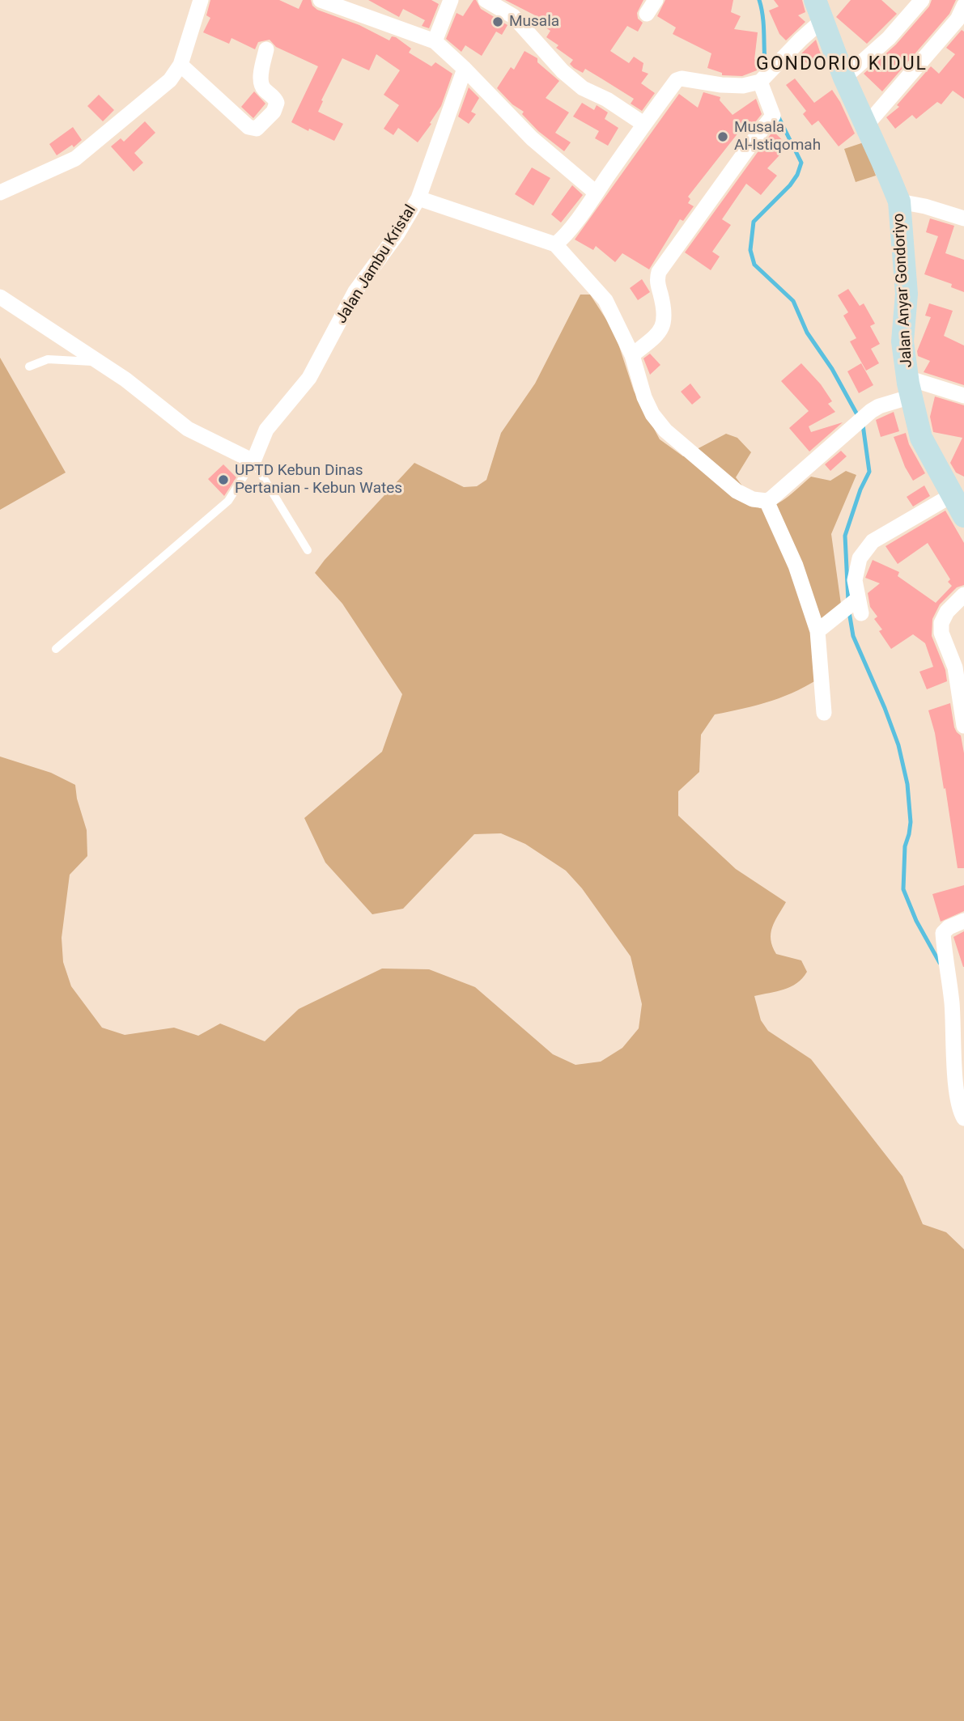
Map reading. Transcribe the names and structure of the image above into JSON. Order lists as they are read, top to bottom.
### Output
{
  "streets": {
    "street": ["Jalan Jambu Kristal", "Jalan Anyar Gondoriyo"]
  },
  "districts": ["GONDORIO KIDUL"],
  "places": ["Musala", "Musala Al-Istiqomah", "UPTD Kebun Dinas Pertanian - Kebun Wates"]
}
